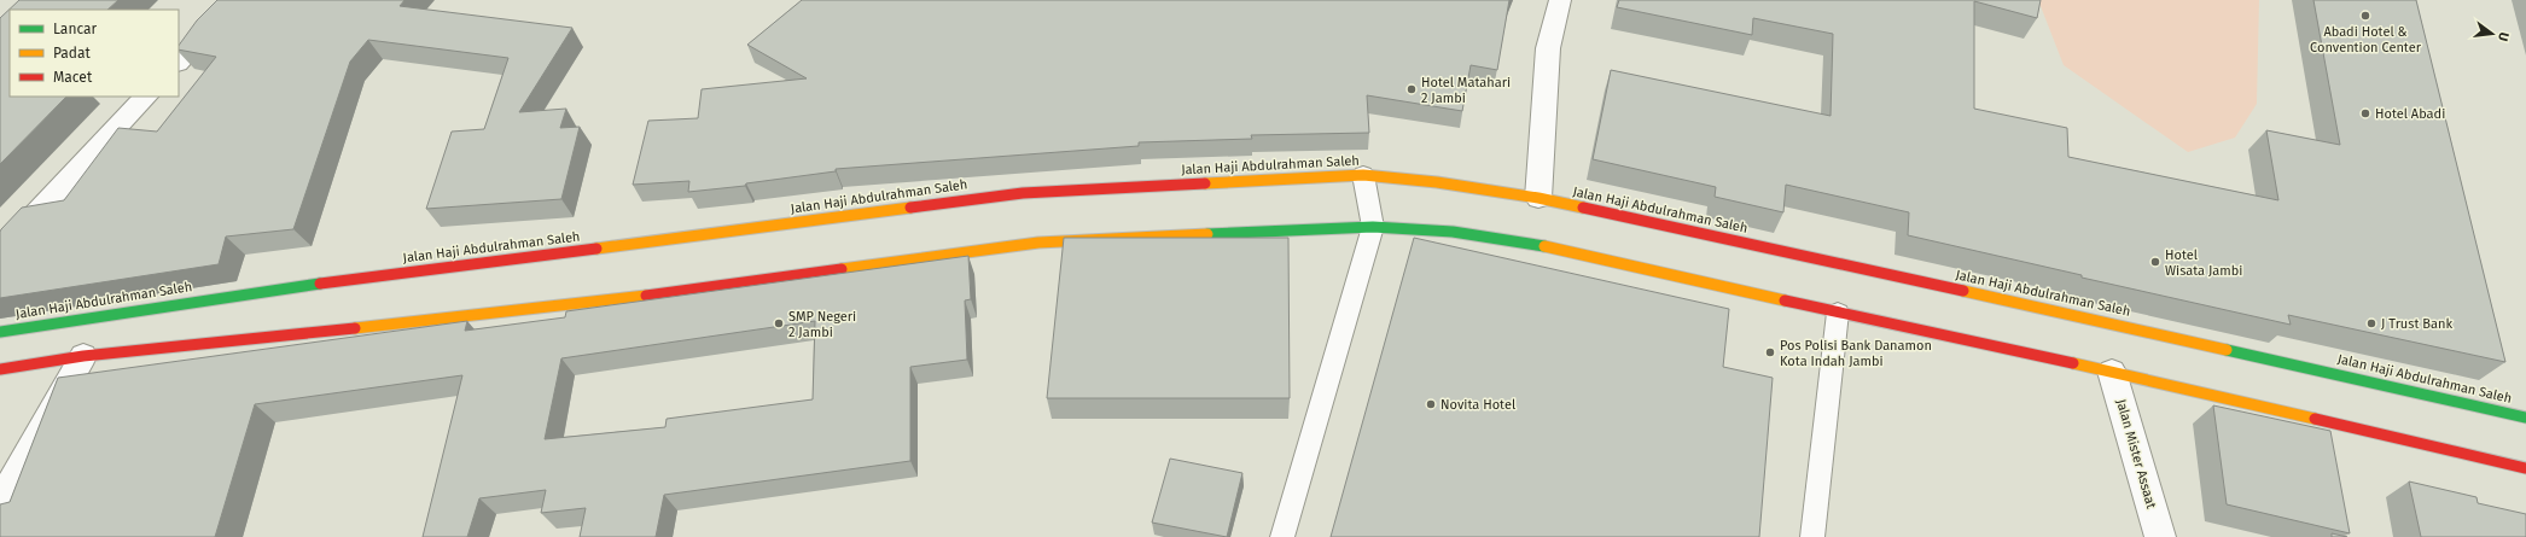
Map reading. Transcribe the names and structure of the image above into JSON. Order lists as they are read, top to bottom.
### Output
{
  "streets": {
    "highway": ["Jalan Haji Abdulrahman Saleh"],
    "street": ["Jalan Mister Assaat"]
  },
  "places": [
    "Abadi Hotel & Convention Center",
    "Hotel Matahari 2 Jambi",
    "Hotel Abadi",
    "Hotel Wisata Jambi",
    "SMP Negeri 2 Jambi",
    "J Trust Bank",
    "Pos Polisi Bank Danamon Kota Indah Jambi",
    "Novita Hotel"
  ],
  "legend": ["Lancar", "Padat", "Macet"],
  "north": "right"
}
